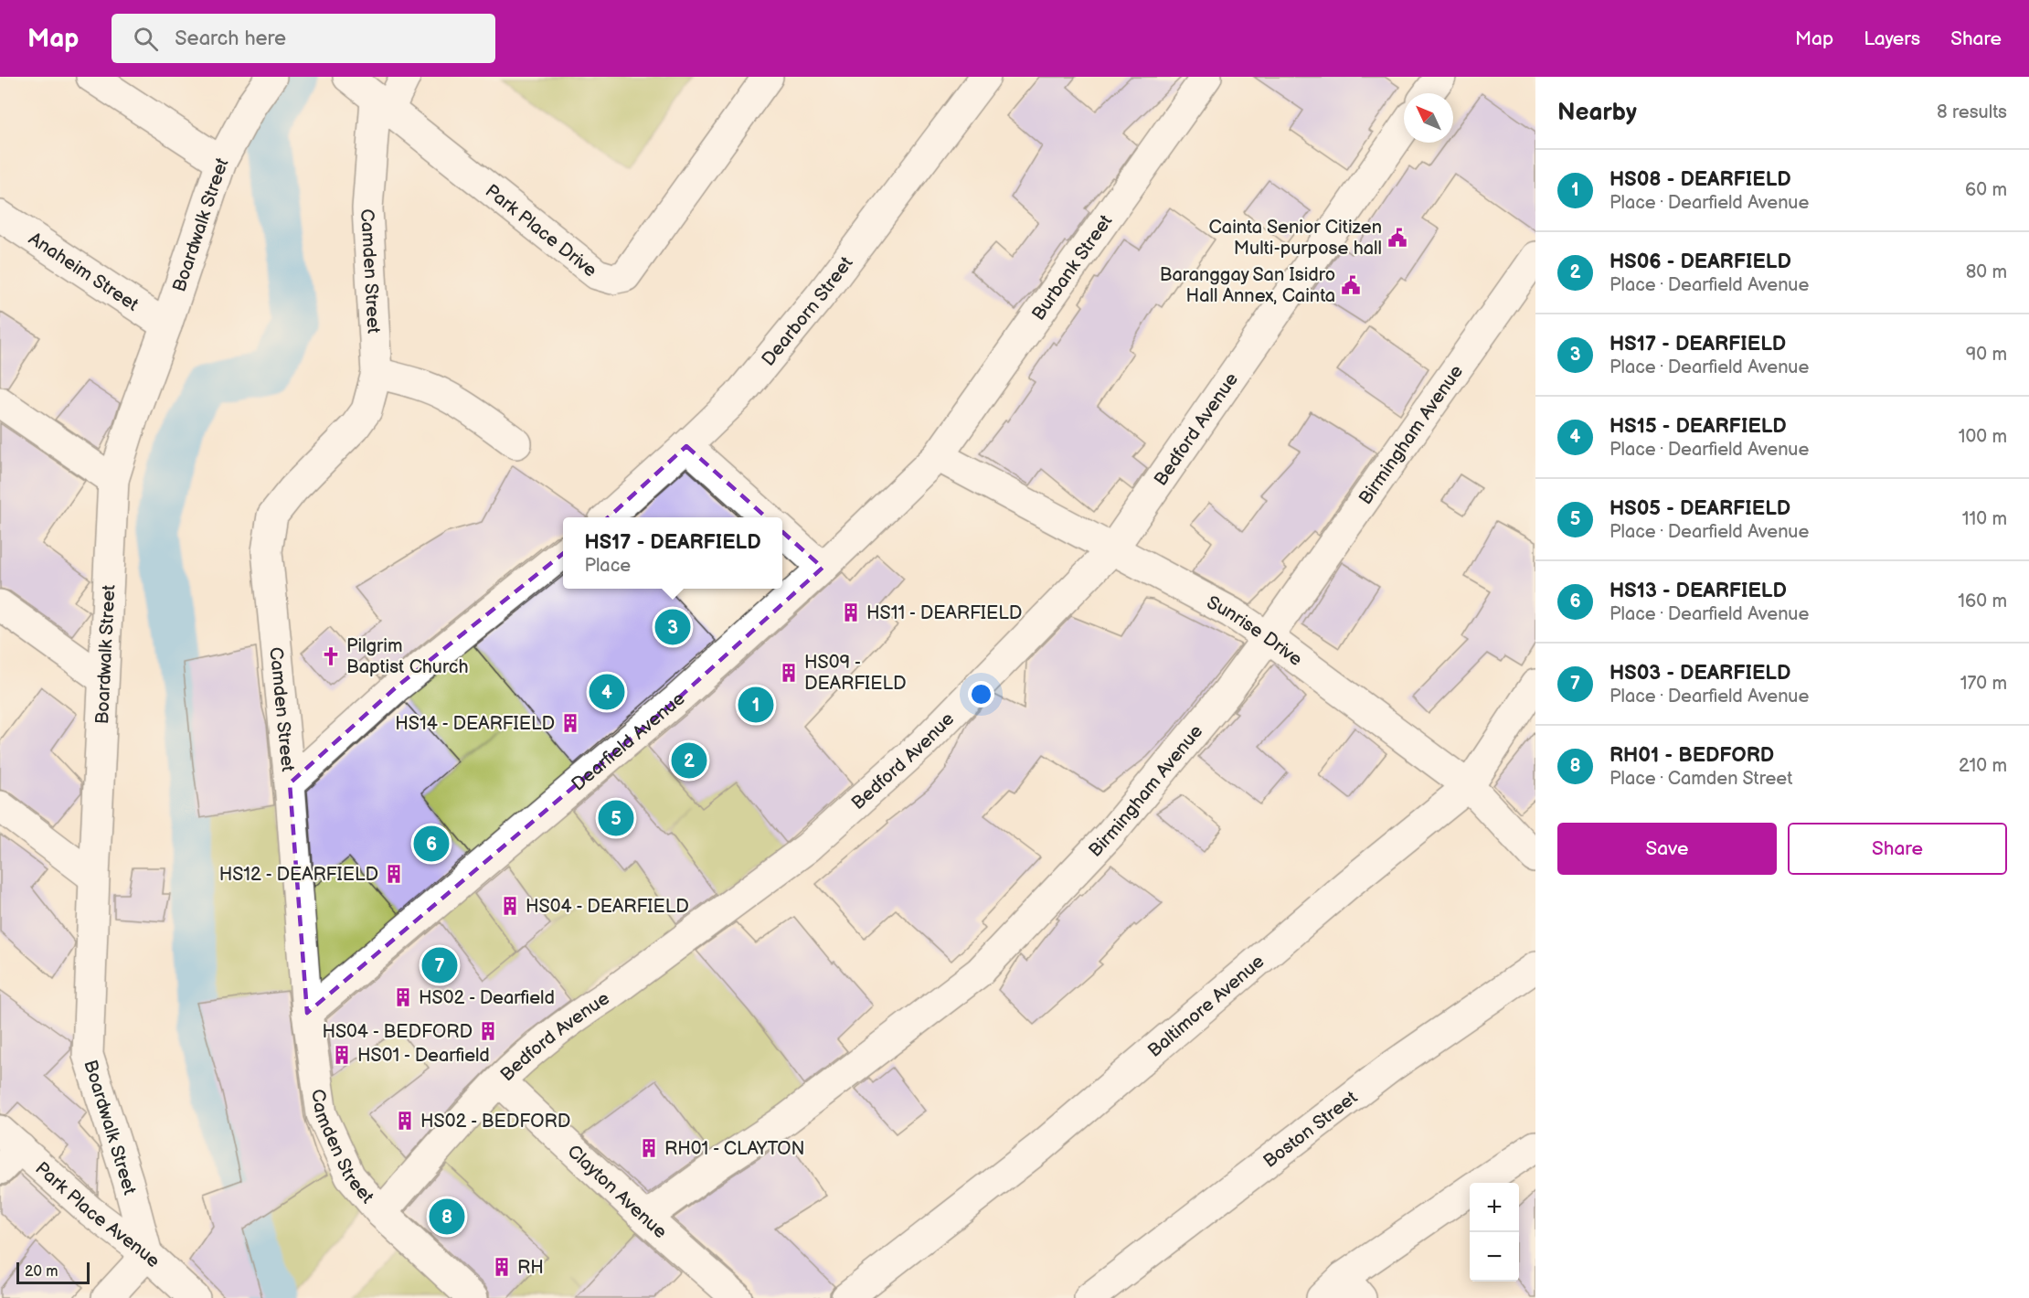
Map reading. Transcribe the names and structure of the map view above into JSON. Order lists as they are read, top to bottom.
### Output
{
  "streets": {
    "street": [
      "Boardwalk Street",
      "Park Place Drive",
      "Burbank Street",
      "Anaheim Street",
      "Camden Street",
      "Dearborn Street",
      "Bedford Avenue",
      "Birmingham Avenue",
      "Sunrise Drive",
      "Dearfield Avenue",
      "Baltimore Avenue",
      "Boston Street",
      "Clayton Avenue",
      "Park Place Avenue"
    ]
  },
  "crossings": [
    ["Boardwalk Street", "Anaheim Street"],
    ["Boardwalk Street", "Park Place Avenue"],
    ["Park Place Drive", "Camden Street"],
    ["Burbank Street", "Sunrise Drive"],
    ["Burbank Street", "Dearfield Avenue"],
    ["Camden Street", "Bedford Avenue"],
    ["Camden Street", "Dearfield Avenue"],
    ["Bedford Avenue", "Sunrise Drive"],
    ["Bedford Avenue", "Clayton Avenue"],
    ["Birmingham Avenue", "Sunrise Drive"],
    ["Birmingham Avenue", "Clayton Avenue"],
    ["Sunrise Drive", "Dearfield Avenue"],
    ["Sunrise Drive", "Baltimore Avenue"]
  ],
  "places": {
    "public building": ["Cainta Senior Citizen Multi-purpose hall", "Baranggay San Isidro Hall Annex, Cainta"],
    "building": [
      "HS11 - DEARFIELD",
      "HS09 - DEARFIELD",
      "HS14 - DEARFIELD",
      "HS12 - DEARFIELD",
      "HS04 - DEARFIELD",
      "HS02 - Dearfield",
      "HS04 - BEDFORD",
      "HS01 - Dearfield",
      "HS02 - BEDFORD",
      "RH01 - CLAYTON",
      "RH"
    ],
    "church": ["Pilgrim Baptist Church"]
  },
  "scale_bar": "20 m",
  "north": "top left",
  "page": {
    "header": "Map",
    "search": "Search here",
    "nav": ["Map", "Layers", "Share"],
    "heading": ["Nearby", "8 results"],
    "list": [
      {
        "mark": "1",
        "name": "HS08 - DEARFIELD",
        "note": "Place · Dearfield Avenue",
        "value": "60 m"
      },
      {
        "mark": "2",
        "name": "HS06 - DEARFIELD",
        "note": "Place · Dearfield Avenue",
        "value": "80 m"
      },
      {
        "mark": "3",
        "name": "HS17 - DEARFIELD",
        "note": "Place · Dearfield Avenue",
        "value": "90 m"
      },
      {
        "mark": "4",
        "name": "HS15 - DEARFIELD",
        "note": "Place · Dearfield Avenue",
        "value": "100 m"
      },
      {
        "mark": "5",
        "name": "HS05 - DEARFIELD",
        "note": "Place · Dearfield Avenue",
        "value": "110 m"
      },
      {
        "mark": "6",
        "name": "HS13 - DEARFIELD",
        "note": "Place · Dearfield Avenue",
        "value": "160 m"
      },
      {
        "mark": "7",
        "name": "HS03 - DEARFIELD",
        "note": "Place · Dearfield Avenue",
        "value": "170 m"
      },
      {
        "mark": "8",
        "name": "RH01 - BEDFORD",
        "note": "Place · Camden Street",
        "value": "210 m"
      }
    ],
    "popup": ["HS17 - DEARFIELD", "Place"],
    "pins": [
      "3",
      "4",
      "1",
      "2",
      "5",
      "6",
      "7",
      "8"
    ],
    "buttons": ["Save", "Share"],
    "map_buttons": ["+", "−"],
    "scale": "20 m"
  }
}
